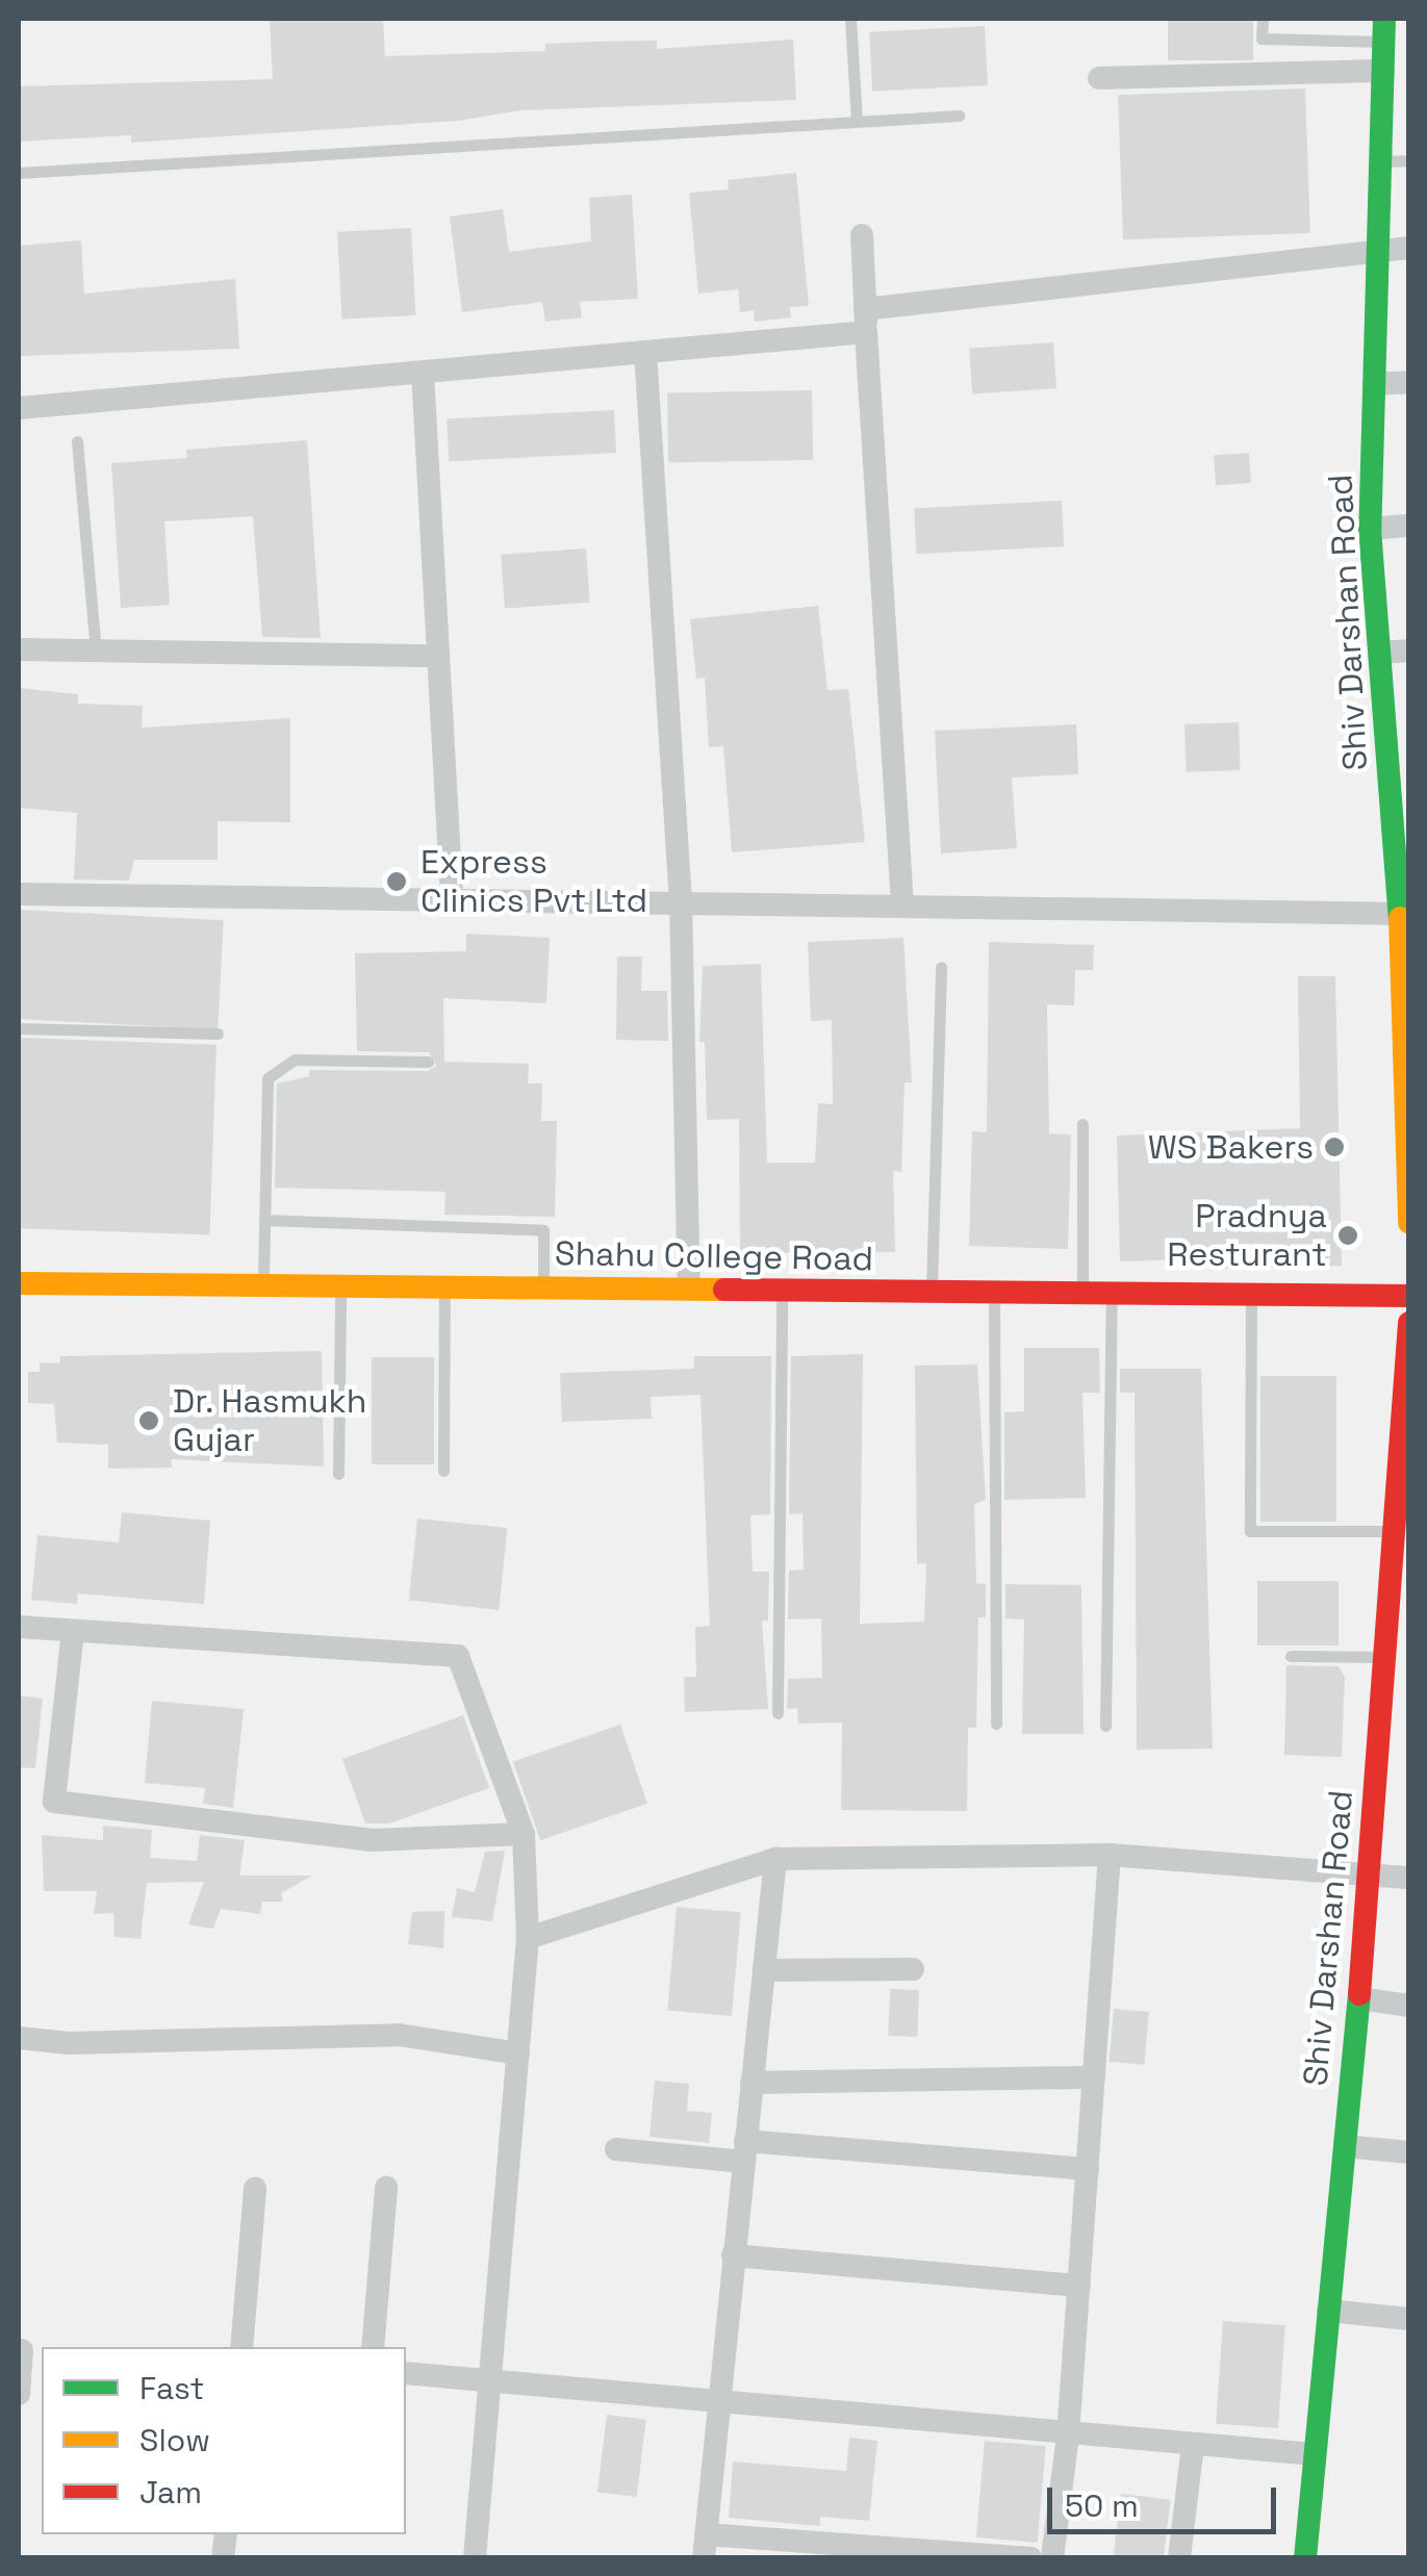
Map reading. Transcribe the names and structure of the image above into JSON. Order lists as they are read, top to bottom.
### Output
{
  "streets": {
    "street": ["Shiv Darshan Road", "Shahu College Road"]
  },
  "places": [
    "Express Clinics Pvt Ltd",
    "WS Bakers",
    "Pradnya Resturant",
    "Dr. Hasmukh Gujar"
  ],
  "legend": ["Fast", "Slow", "Jam"],
  "scale_bar": "50 m"
}
